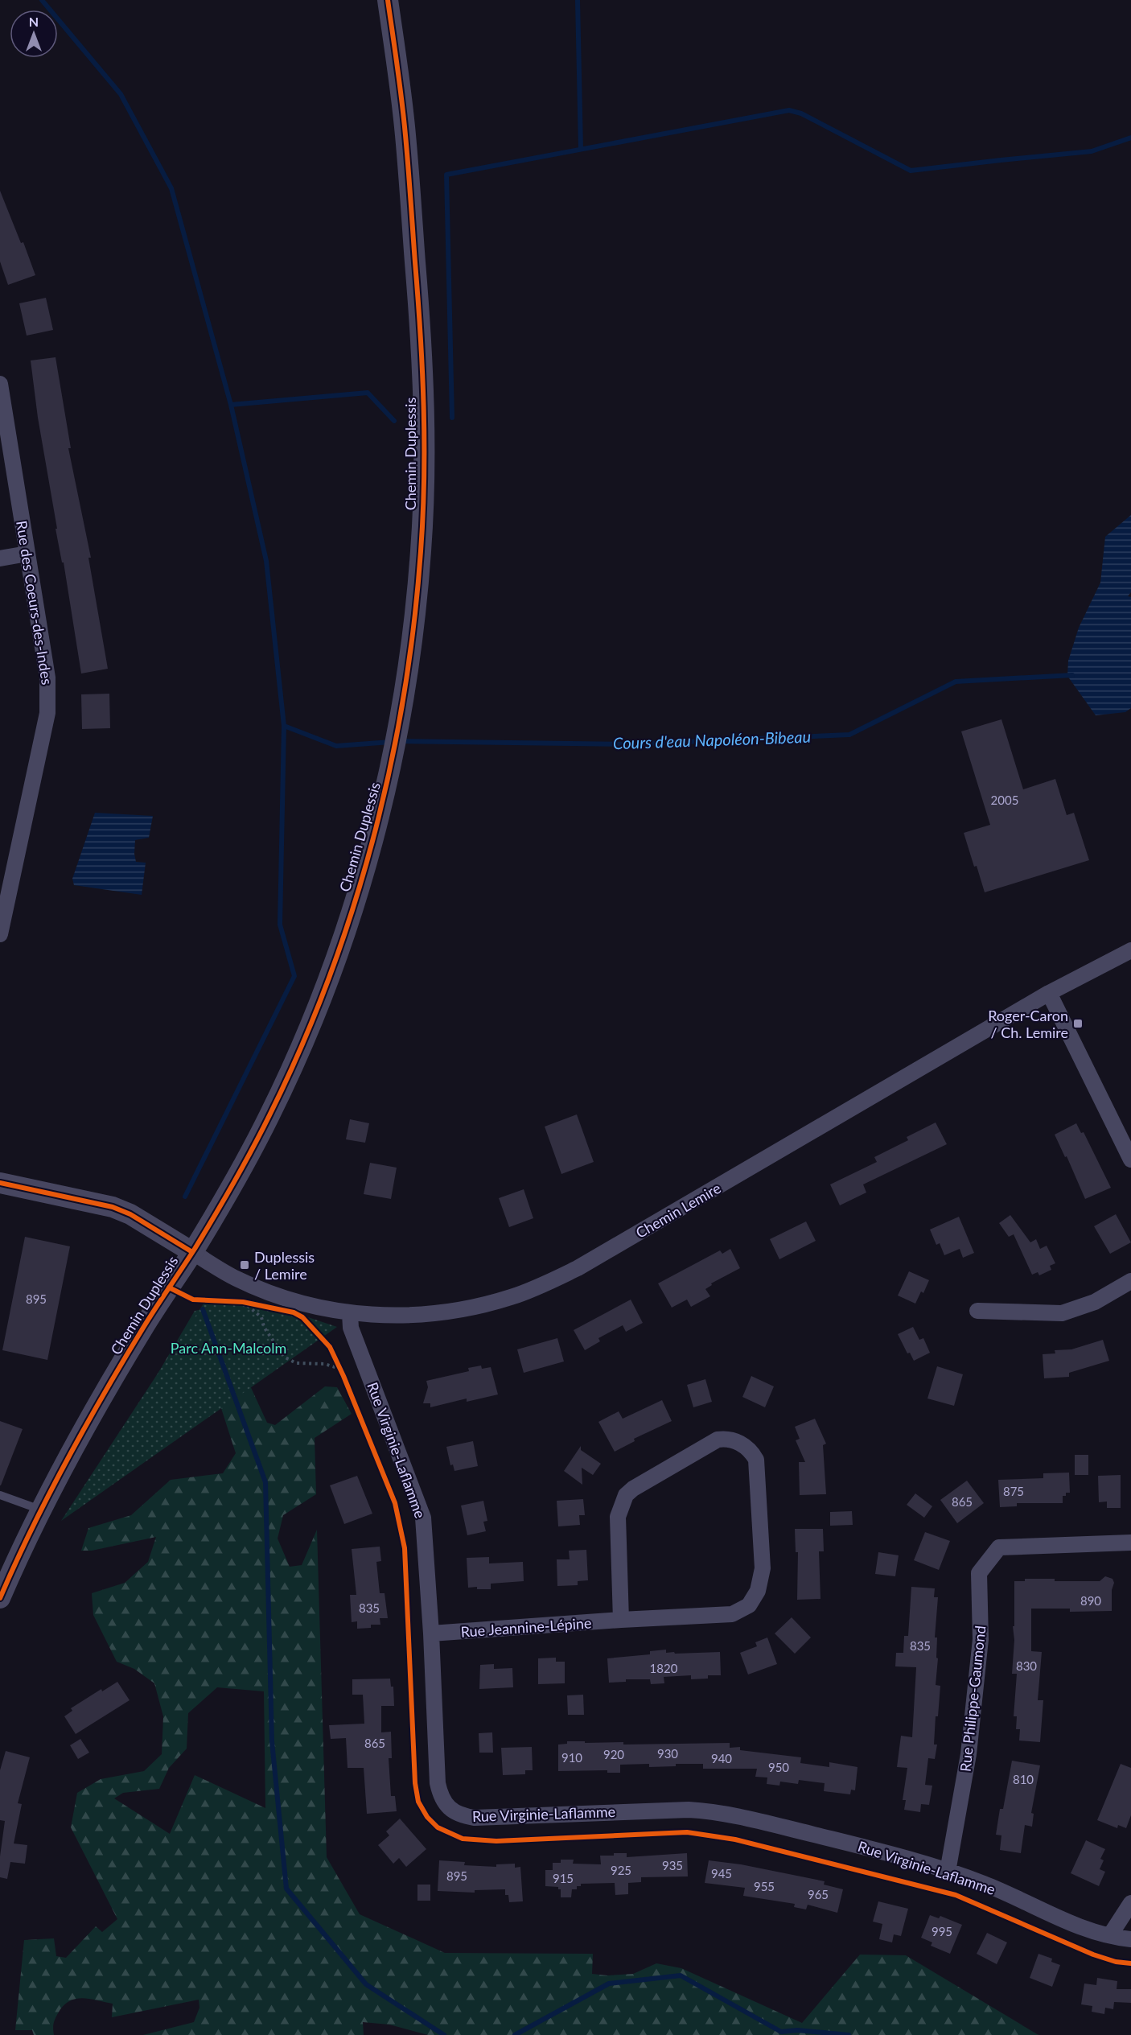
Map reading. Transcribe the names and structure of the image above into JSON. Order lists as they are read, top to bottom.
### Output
{
  "streets": {
    "street": [
      "Chemin Duplessis",
      "Rue des Coeurs-des-Indes",
      "Chemin Lemire",
      "Rue Virginie-Laflamme",
      "Rue Jeannine-Lépine",
      "Rue Philippe-Gaumond"
    ]
  },
  "crossings": [
    ["Chemin Duplessis", "Chemin Lemire"],
    ["Chemin Lemire", "Rue Virginie-Laflamme"],
    ["Rue Virginie-Laflamme", "Rue Jeannine-Lépine"],
    ["Rue Virginie-Laflamme", "Rue Philippe-Gaumond"]
  ],
  "water": ["Cours d'eau Napoléon-Bibeau"],
  "parks": ["Parc Ann-Malcolm"],
  "places": {
    "transit": ["Roger-Caron / Ch. Lemire", "Duplessis / Lemire"]
  },
  "house_numbers": [
    "2005",
    "895",
    "875",
    "865",
    "890",
    "835",
    "835",
    "830",
    "1820",
    "865",
    "930",
    "920",
    "910",
    "940",
    "950",
    "810",
    "935",
    "925",
    "945",
    "895",
    "915",
    "955",
    "965",
    "995"
  ],
  "north": "top"
}
